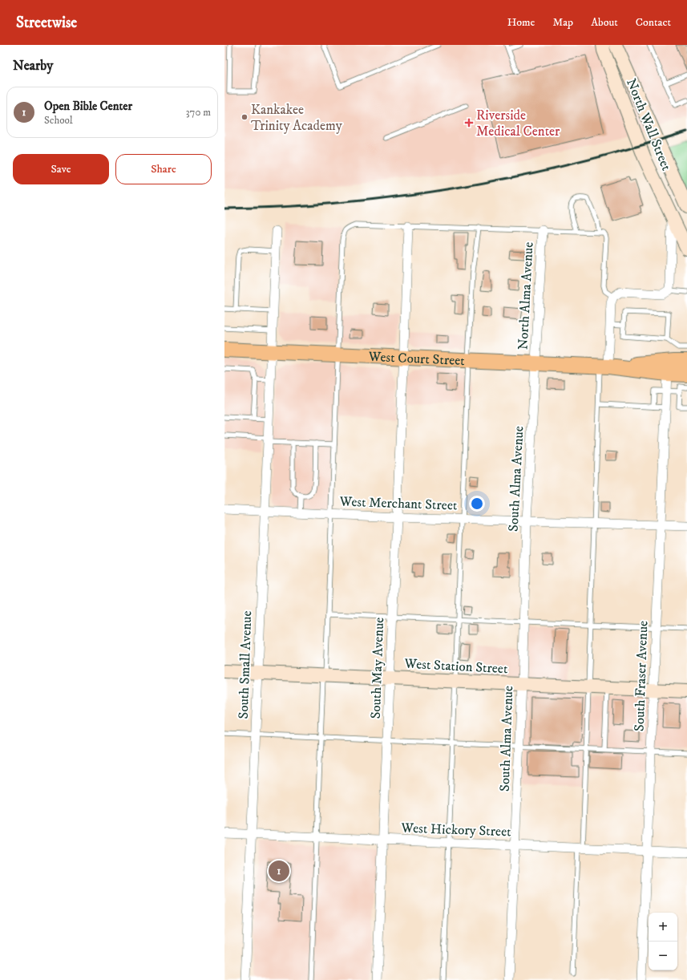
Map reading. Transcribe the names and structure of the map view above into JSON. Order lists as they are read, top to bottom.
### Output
{
  "streets": {
    "main road": ["North Wall Street", "West Court Street", "West Station Street"],
    "street": [
      "North Alma Avenue",
      "South Alma Avenue",
      "West Merchant Street",
      "South Small Avenue",
      "South May Avenue",
      "South Fraser Avenue",
      "West Hickory Street"
    ]
  },
  "crossings": [
    ["North Alma Avenue", "West Court Street"],
    ["North Alma Avenue", "South Alma Avenue"],
    ["West Court Street", "South Alma Avenue"],
    ["West Court Street", "South Small Avenue"],
    ["West Court Street", "South May Avenue"],
    ["West Court Street", "South Fraser Avenue"],
    ["South Alma Avenue", "West Merchant Street"],
    ["South Alma Avenue", "West Station Street"],
    ["South Alma Avenue", "West Hickory Street"],
    ["West Merchant Street", "South Small Avenue"],
    ["West Merchant Street", "South May Avenue"],
    ["West Merchant Street", "South Fraser Avenue"],
    ["South Small Avenue", "West Station Street"],
    ["South Small Avenue", "West Hickory Street"],
    ["West Station Street", "South May Avenue"],
    ["West Station Street", "South Fraser Avenue"],
    ["South May Avenue", "West Hickory Street"],
    ["South Fraser Avenue", "West Hickory Street"]
  ],
  "places": {
    "other": ["Kankakee Trinity Academy"],
    "health": ["Riverside Medical Center"]
  },
  "page": {
    "header": "Streetwise",
    "nav": [
      "Home",
      "Map",
      "About",
      "Contact"
    ],
    "heading": "Nearby",
    "list": [
      {
        "mark": "1",
        "name": "Open Bible Center",
        "note": "School",
        "value": "370 m"
      }
    ],
    "buttons": ["Save", "Share"],
    "pins": "1",
    "map_buttons": ["+", "−"]
  }
}
